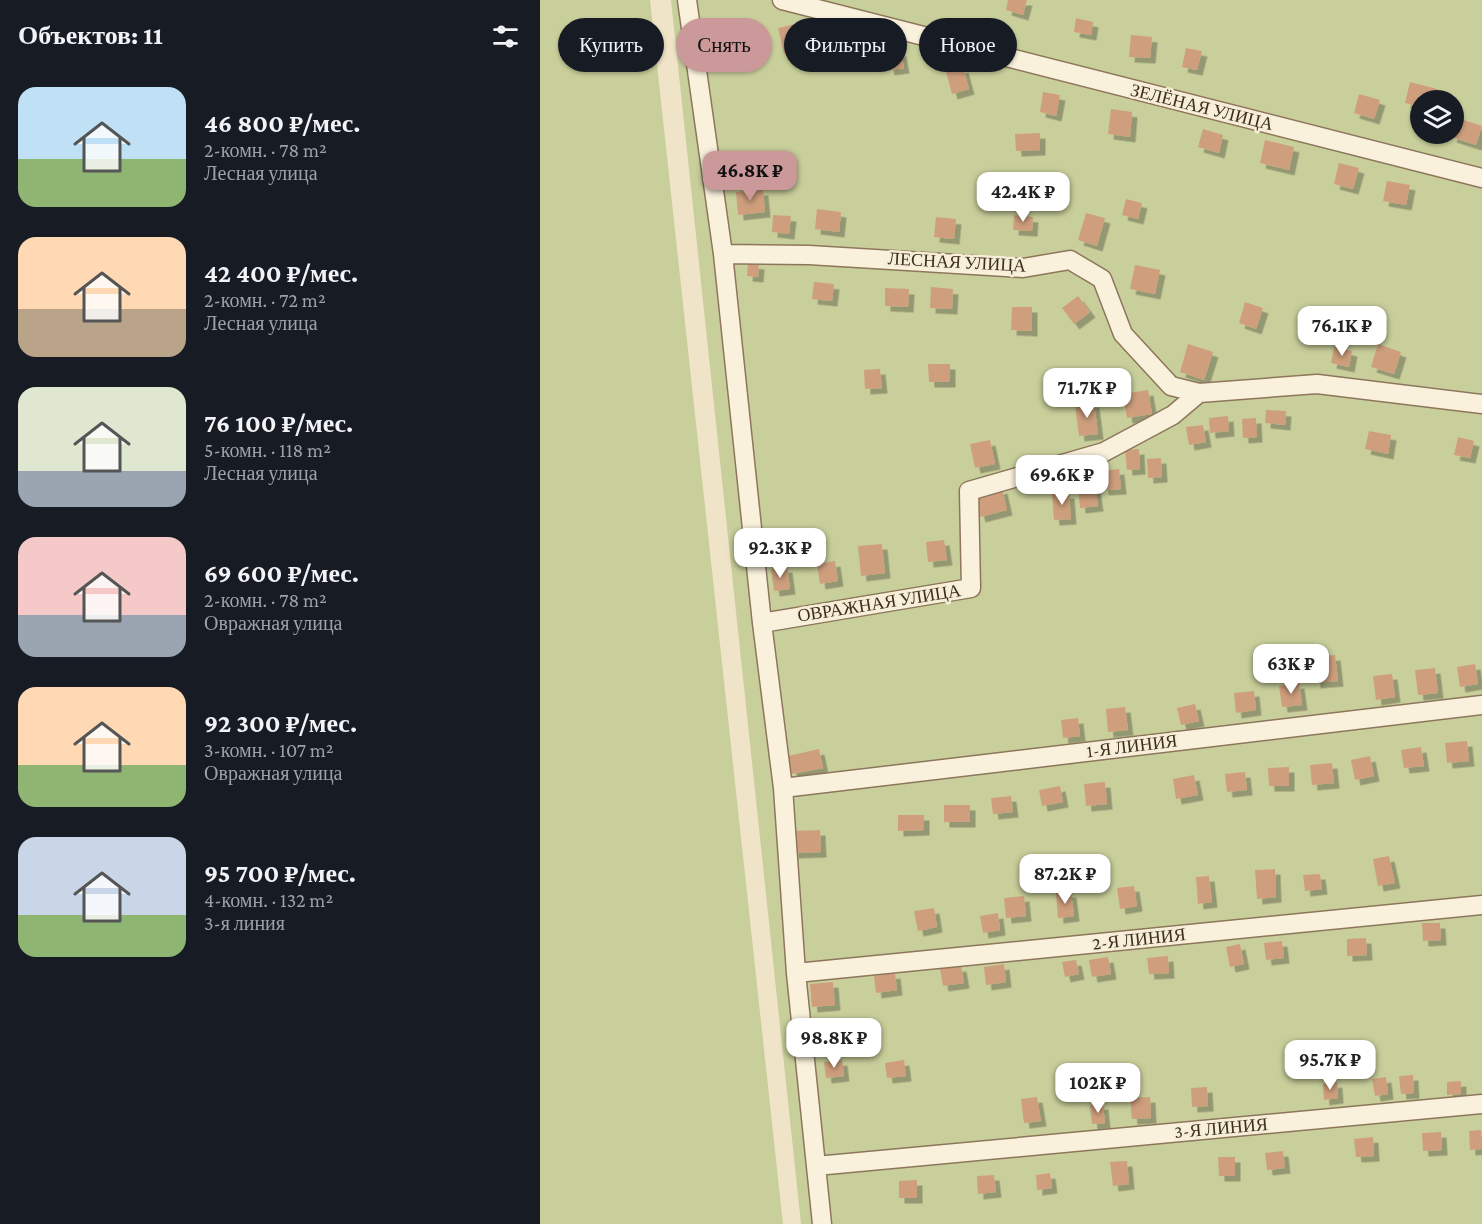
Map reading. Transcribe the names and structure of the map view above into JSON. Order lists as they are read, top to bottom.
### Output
{
  "streets": {
    "street": [
      "ЗЕЛЁНАЯ УЛИЦА",
      "ЛЕСНАЯ УЛИЦА",
      "ОВРАЖНАЯ УЛИЦА",
      "1-Я ЛИНИЯ",
      "2-Я ЛИНИЯ",
      "3-Я ЛИНИЯ"
    ]
  },
  "crossings": [
    ["ЛЕСНАЯ УЛИЦА", "ОВРАЖНАЯ УЛИЦА"]
  ],
  "page": {
    "heading": "Объектов: 11",
    "chip": [
      "Купить",
      "Снять",
      "Фильтры",
      "Новое"
    ],
    "list": [
      {
        "name": "46 800 ₽/мес.",
        "note": "2-комн. · 78 m² · Лесная улица"
      },
      {
        "name": "42 400 ₽/мес.",
        "note": "2-комн. · 72 m² · Лесная улица"
      },
      {
        "name": "76 100 ₽/мес.",
        "note": "5-комн. · 118 m² · Лесная улица"
      },
      {
        "name": "69 600 ₽/мес.",
        "note": "2-комн. · 78 m² · Овражная улица"
      },
      {
        "name": "92 300 ₽/мес.",
        "note": "3-комн. · 107 m² · Овражная улица"
      },
      {
        "name": "95 700 ₽/мес.",
        "note": "4-комн. · 132 m² · 3-я линия"
      }
    ],
    "price": [
      "46.8K ₽",
      "42.4K ₽",
      "76.1K ₽",
      "71.7K ₽",
      "69.6K ₽",
      "92.3K ₽",
      "63K ₽",
      "87.2K ₽",
      "98.8K ₽",
      "95.7K ₽",
      "102K ₽"
    ]
  }
}
